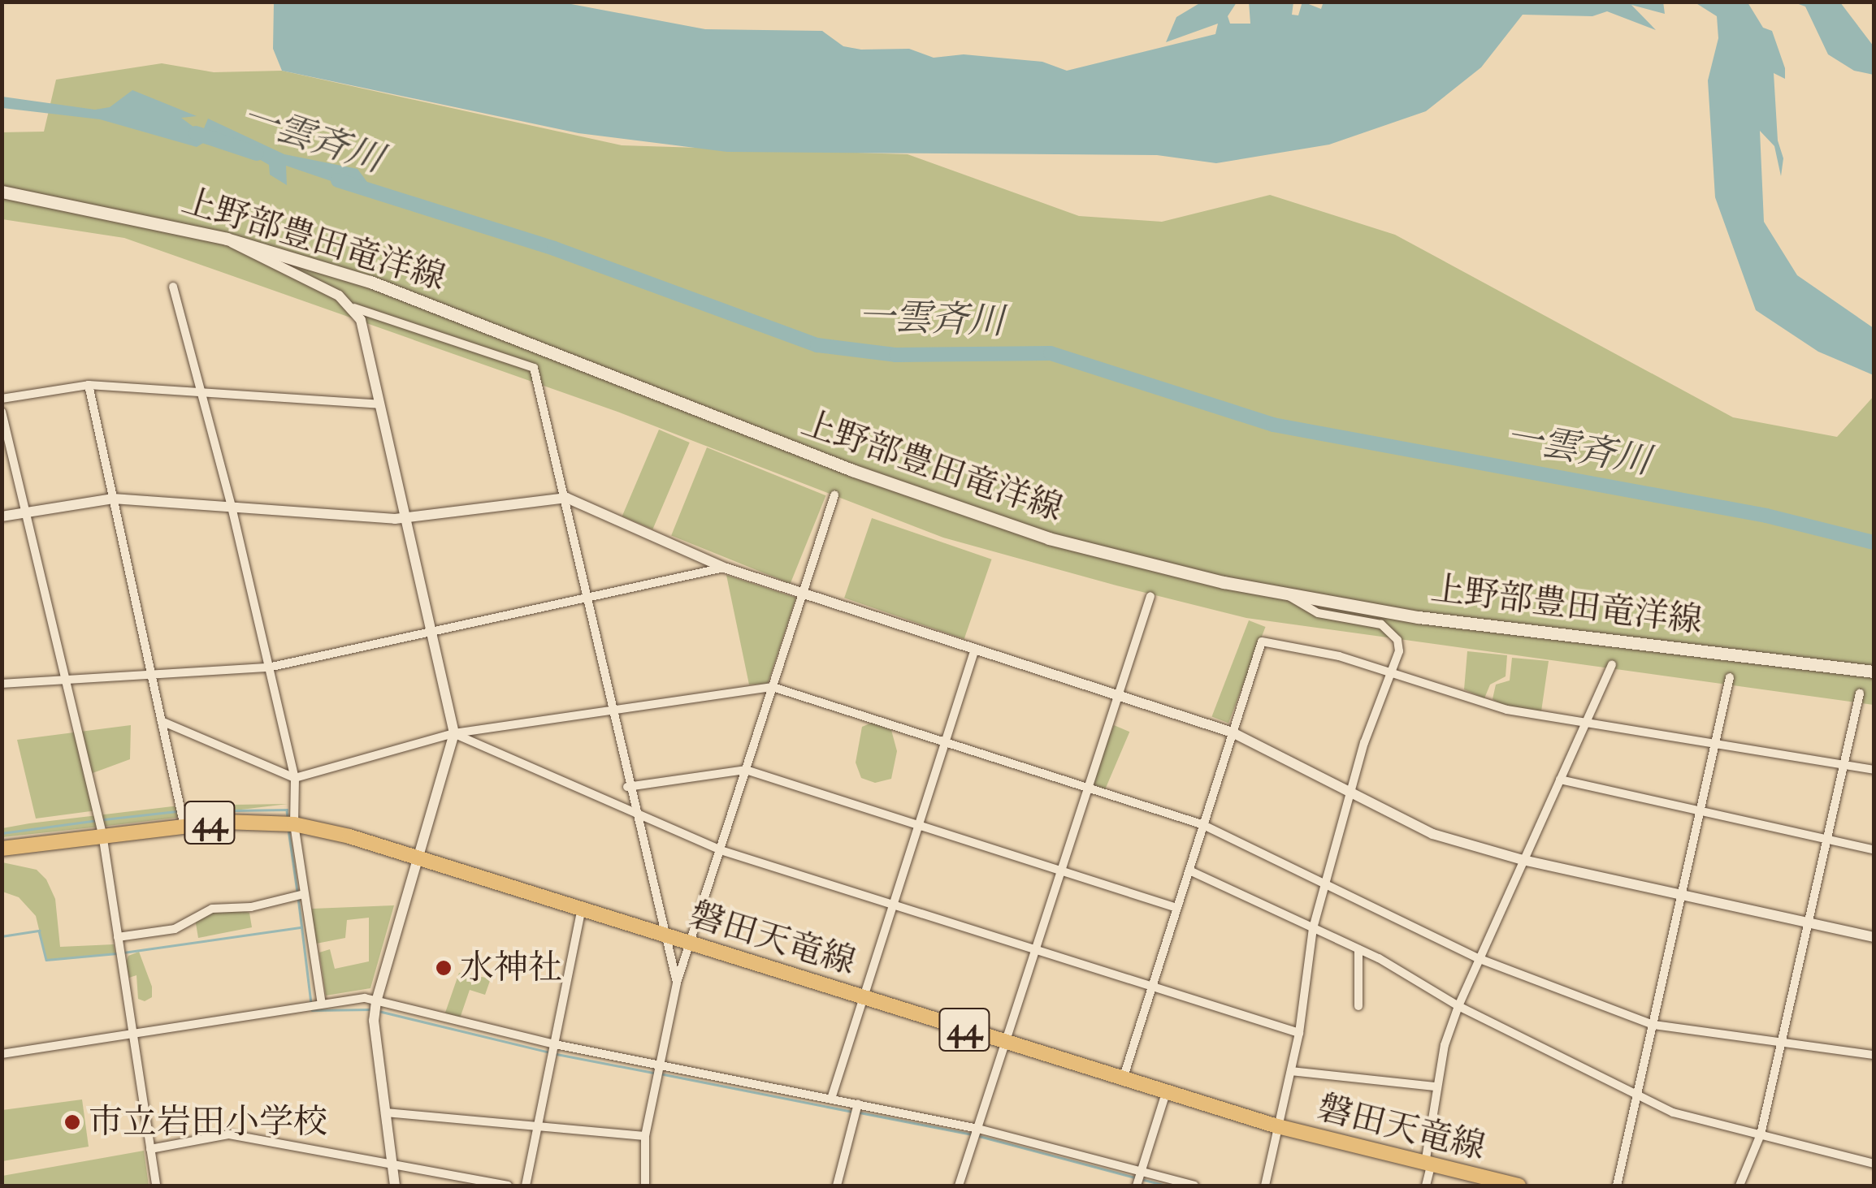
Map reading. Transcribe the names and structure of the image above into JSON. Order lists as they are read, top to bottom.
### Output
{
  "streets": {
    "main road": ["上野部豊田竜洋線", "44", "磐田天竜線"]
  },
  "water": ["一雲斉川"],
  "places": ["水神社", "市立岩田小学校"]
}
